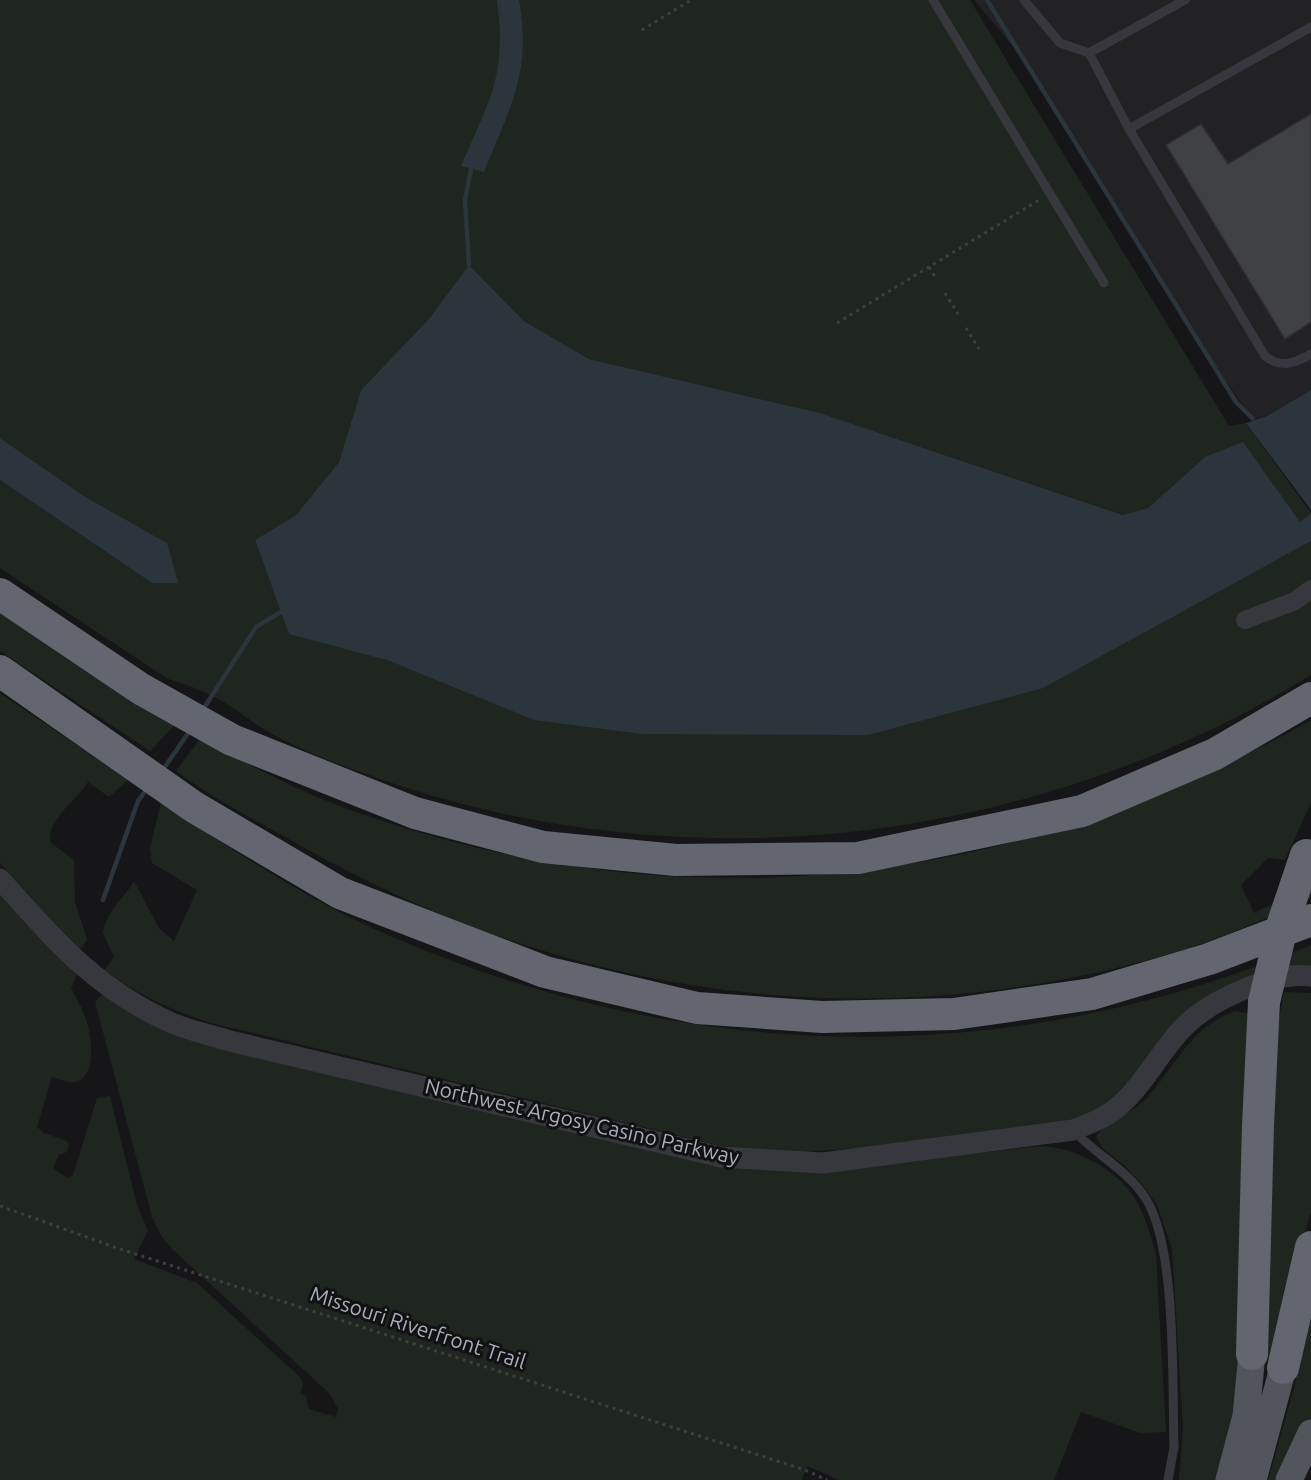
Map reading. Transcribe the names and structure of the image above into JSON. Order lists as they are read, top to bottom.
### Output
{
  "streets": {
    "street": ["Northwest Argosy Casino Parkway"],
    "path": ["Missouri Riverfront Trail"]
  }
}
